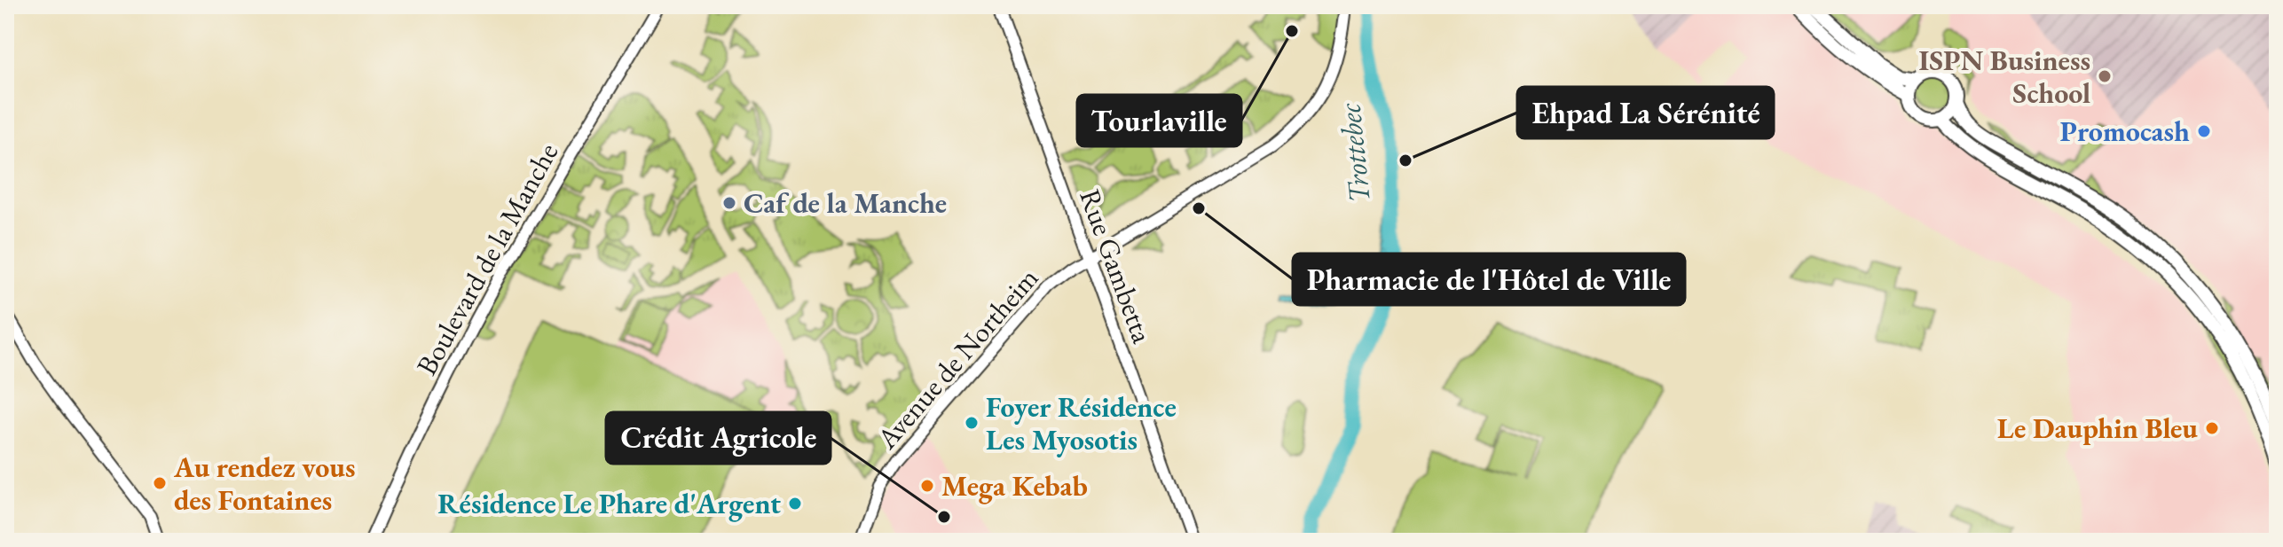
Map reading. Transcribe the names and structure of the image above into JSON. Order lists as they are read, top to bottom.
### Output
{
  "streets": {
    "main road": ["Boulevard de la Manche", "Rue Gambetta", "Avenue de Northeim"]
  },
  "crossings": [
    ["Rue Gambetta", "Avenue de Northeim"]
  ],
  "water": ["Trottebec"],
  "places": [
    "Tourlaville",
    "ISPN Business School",
    "Promocash",
    "Ehpad La Sérénité",
    "Caf de la Manche",
    "Pharmacie de l'Hôtel de Ville",
    "Foyer Résidence Les Myosotis",
    "Le Dauphin Bleu",
    "Au rendez vous des Fontaines",
    "Mega Kebab",
    "Résidence Le Phare d'Argent",
    "Crédit Agricole"
  ]
}
